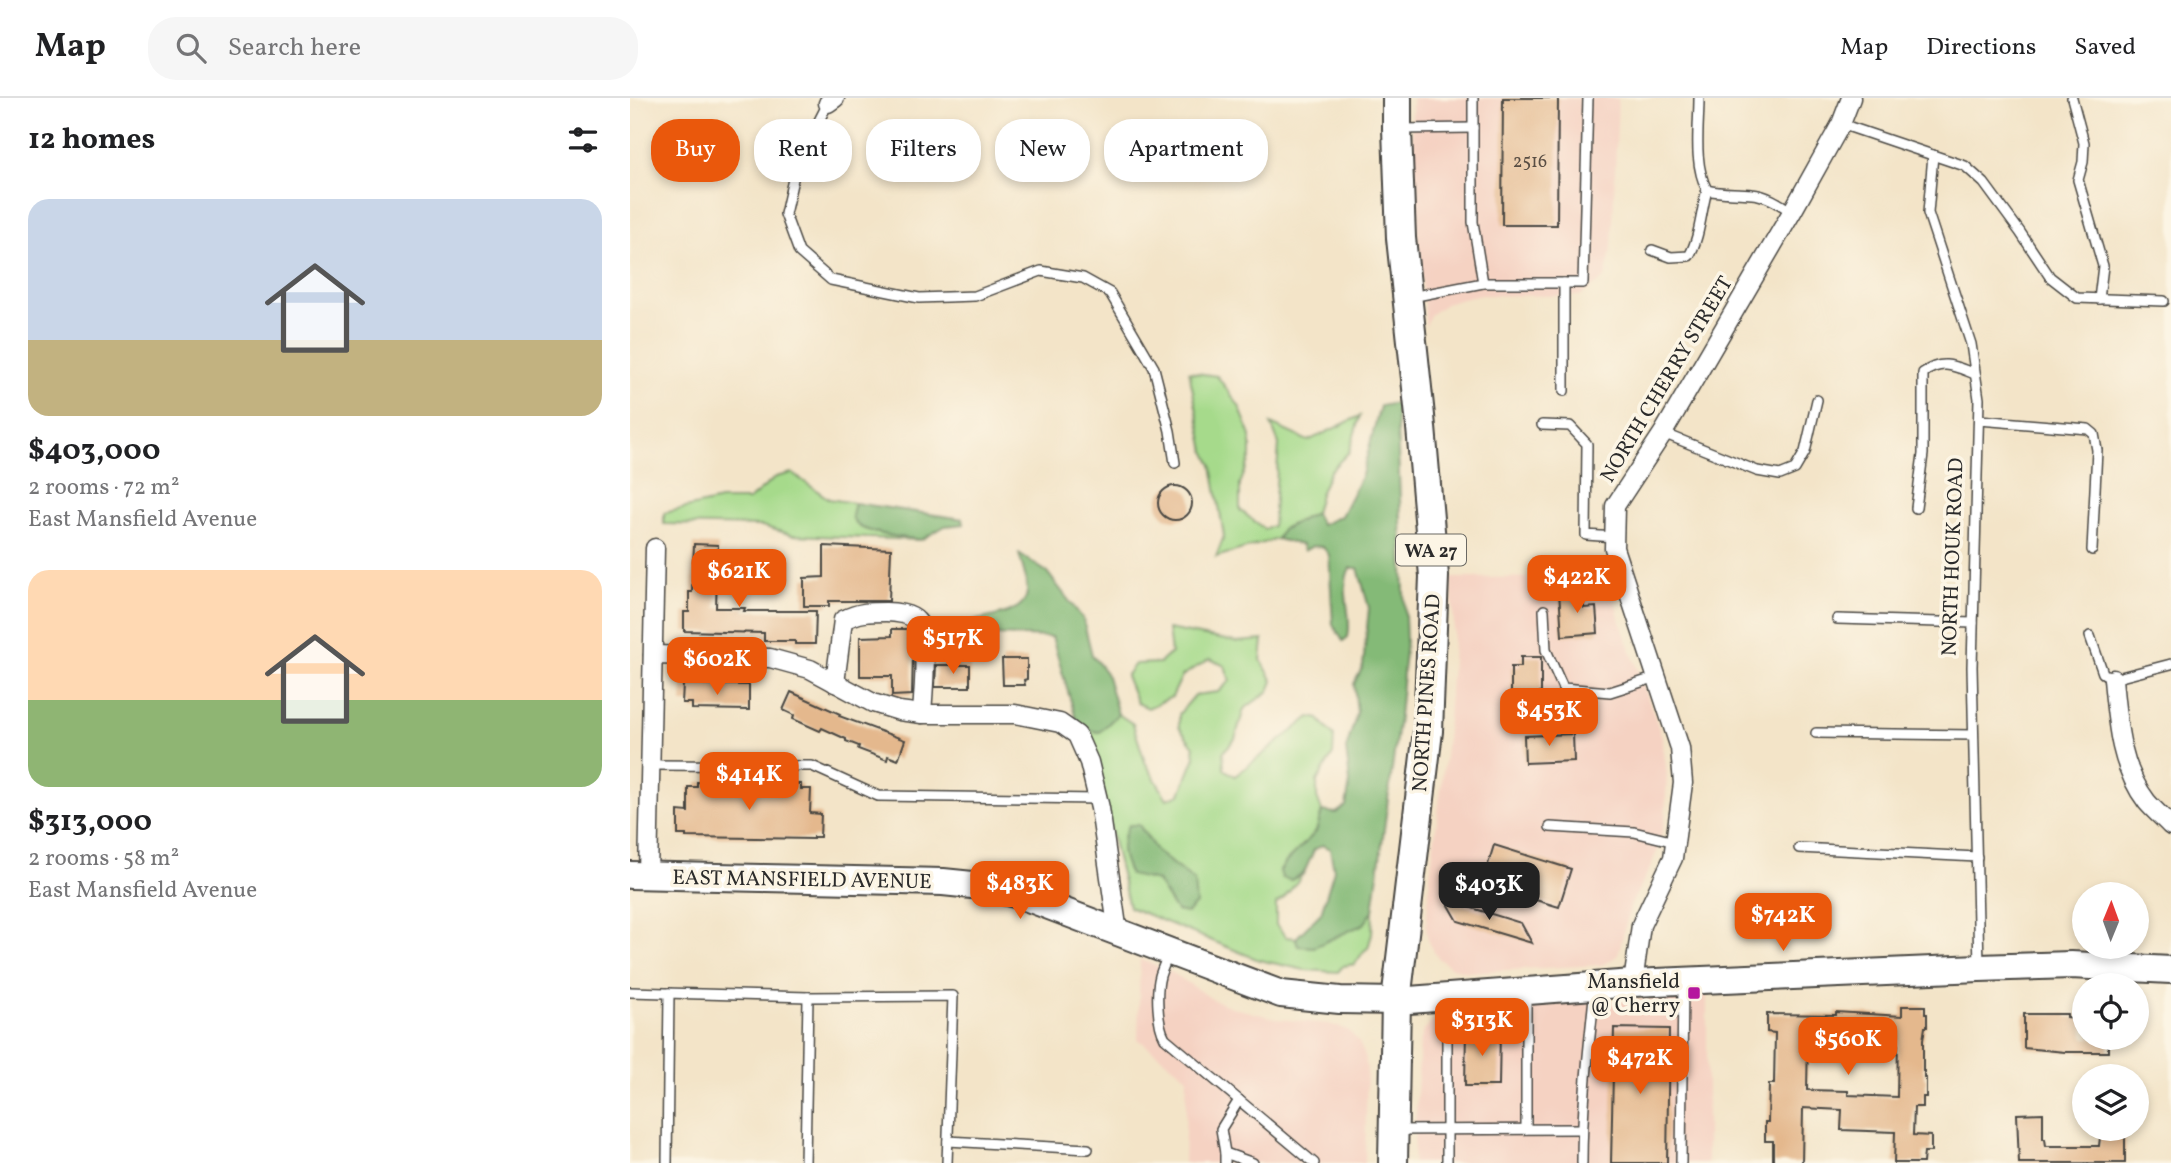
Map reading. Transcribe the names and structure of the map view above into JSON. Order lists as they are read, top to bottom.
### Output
{
  "streets": {
    "main road": ["WA 27", "NORTH PINES ROAD"],
    "street": ["NORTH CHERRY STREET", "EAST MANSFIELD AVENUE"],
    "lane": ["NORTH HOUK ROAD"]
  },
  "crossings": [
    ["NORTH CHERRY STREET", "EAST MANSFIELD AVENUE"],
    ["NORTH HOUK ROAD", "EAST MANSFIELD AVENUE"],
    ["NORTH PINES ROAD", "EAST MANSFIELD AVENUE"]
  ],
  "places": {
    "transit": ["Mansfield @ Cherry"]
  },
  "house_numbers": ["2516"],
  "north": "top",
  "page": {
    "header": "Map",
    "search": "Search here",
    "nav": ["Map", "Directions", "Saved"],
    "heading": "12 homes",
    "chip": [
      "Buy",
      "Rent",
      "Filters",
      "New",
      "Apartment"
    ],
    "list": [
      {
        "name": "$403,000",
        "note": "2 rooms · 72 m² · East Mansfield Avenue"
      },
      {
        "name": "$313,000",
        "note": "2 rooms · 58 m² · East Mansfield Avenue"
      }
    ],
    "price": [
      "$621K",
      "$422K",
      "$517K",
      "$602K",
      "$453K",
      "$414K",
      "$483K",
      "$403K",
      "$742K",
      "$313K",
      "$560K",
      "$472K"
    ]
  }
}
